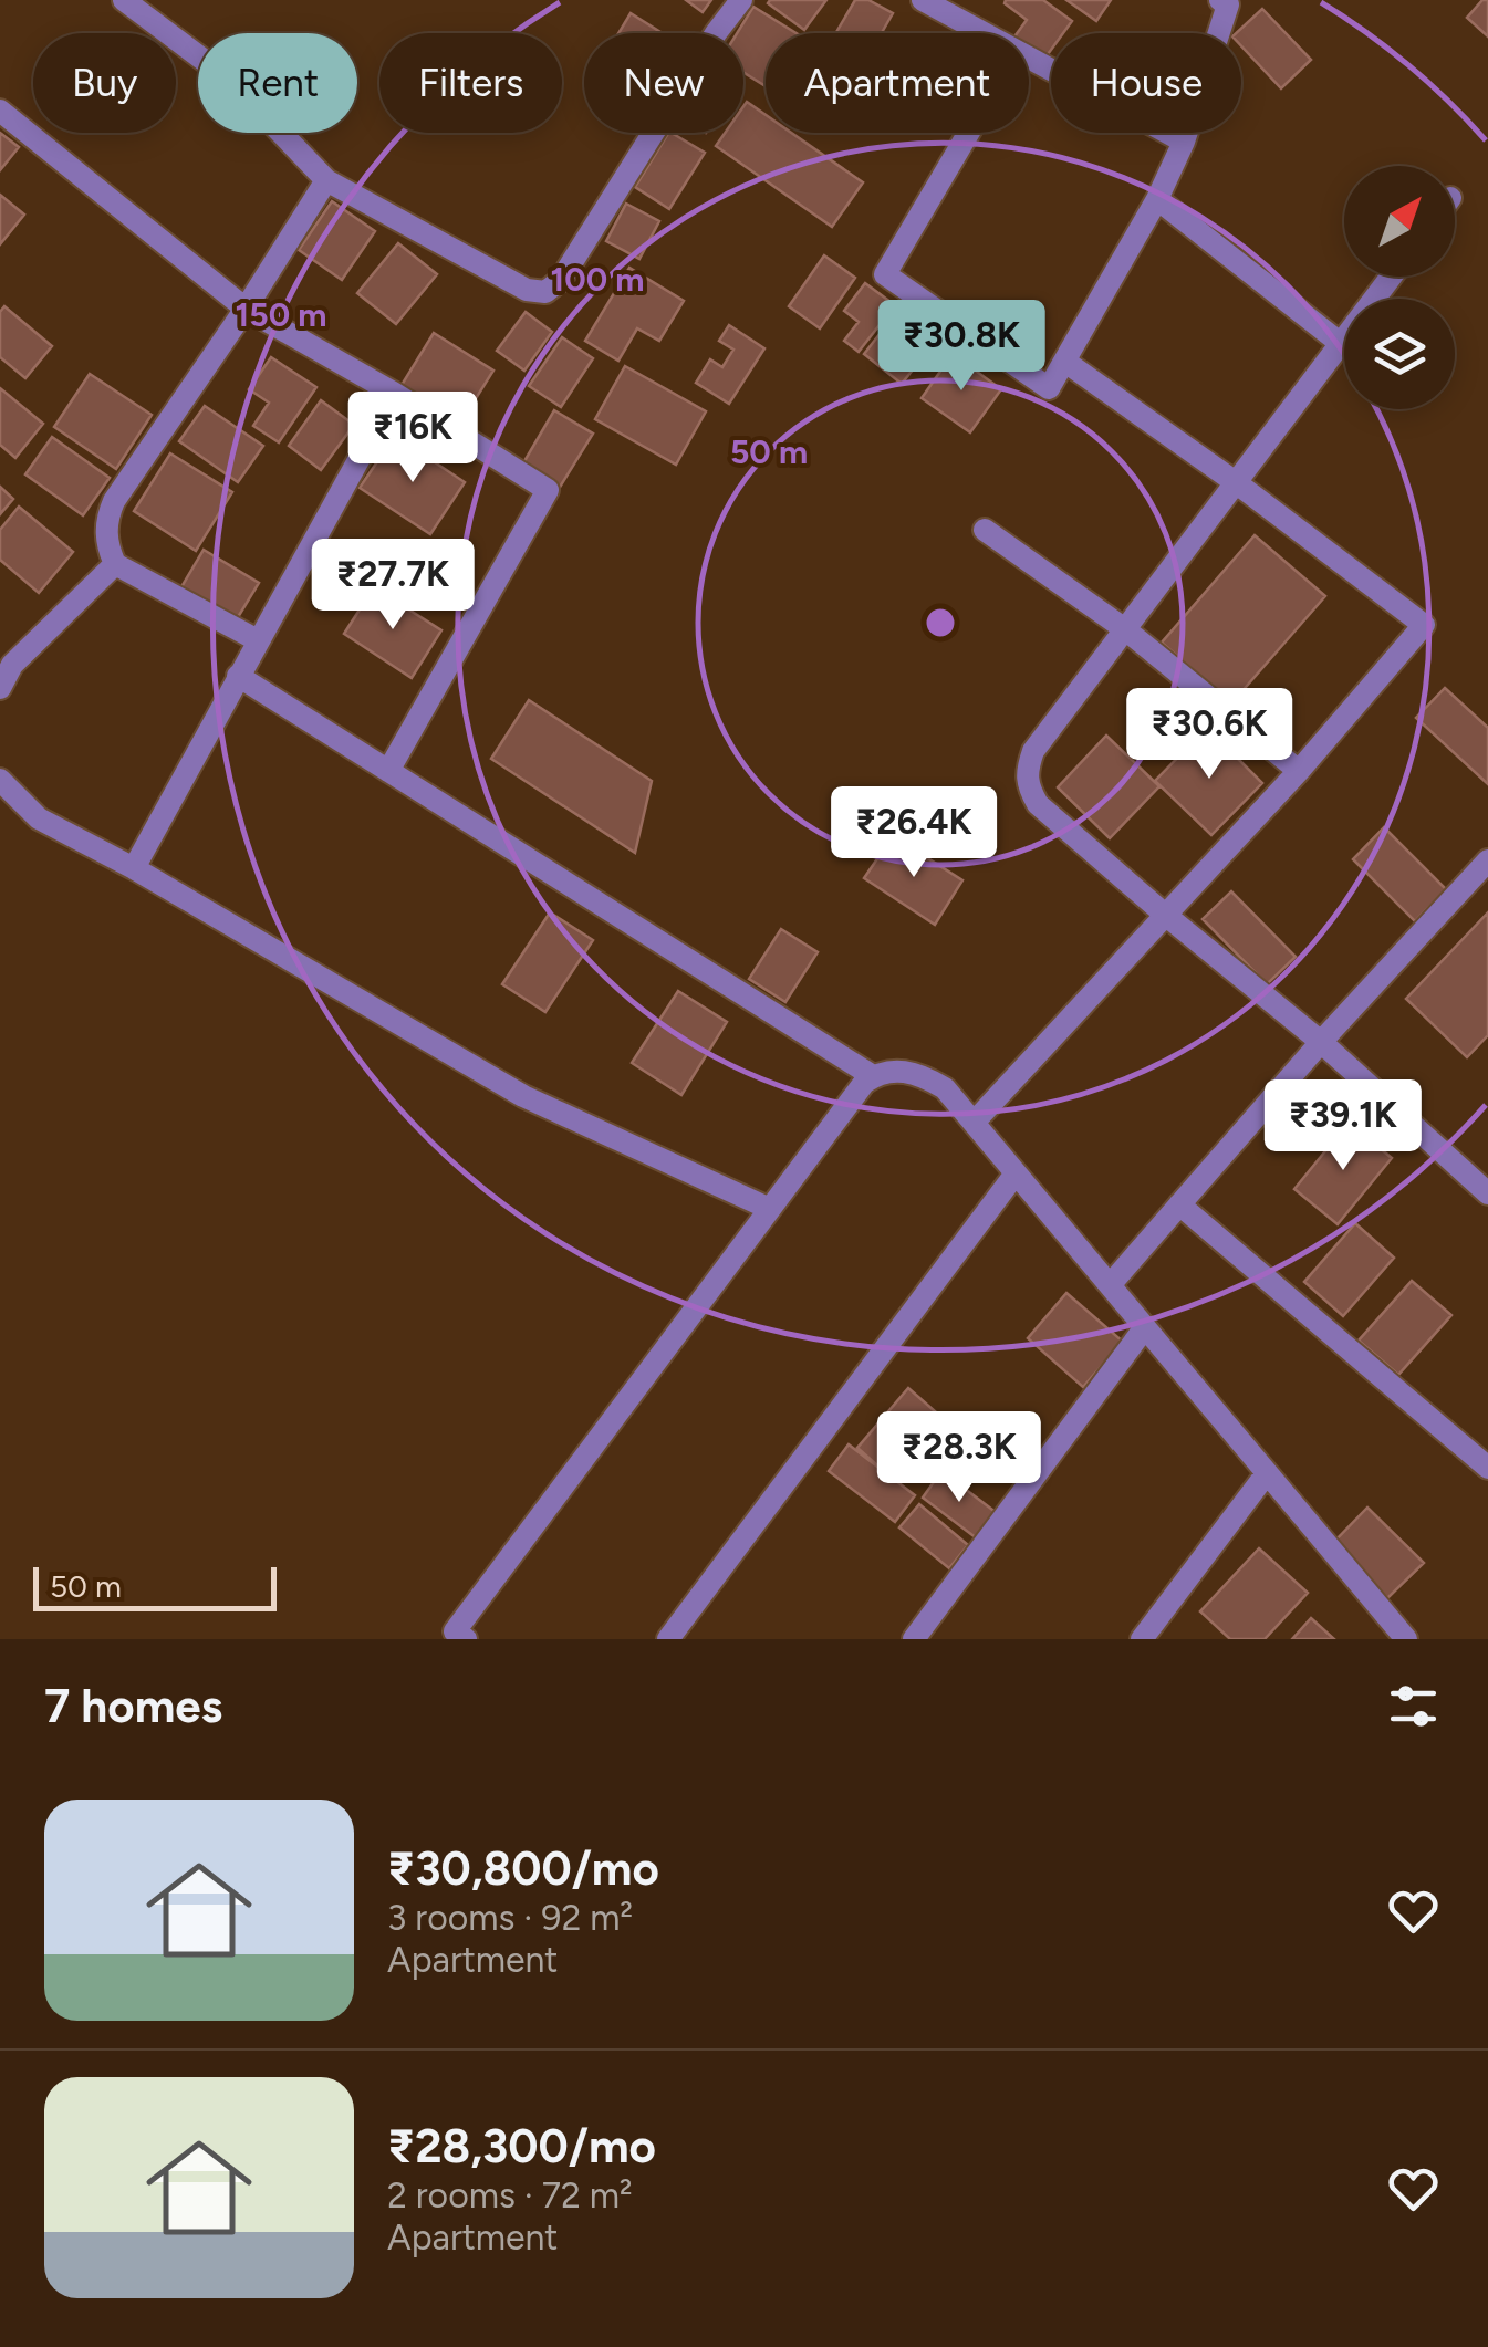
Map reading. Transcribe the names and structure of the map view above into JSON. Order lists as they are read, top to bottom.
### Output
{
  "scale_bar": "50 m",
  "north": "top right",
  "page": {
    "chip": [
      "Buy",
      "Rent",
      "Filters",
      "New",
      "Apartment",
      "House"
    ],
    "price": [
      "₹30.8K",
      "₹16K",
      "₹27.7K",
      "₹30.6K",
      "₹26.4K",
      "₹39.1K",
      "₹28.3K"
    ],
    "scale": "50 m",
    "heading": "7 homes",
    "list": [
      {
        "name": "₹30,800/mo",
        "note": "3 rooms · 92 m² · Apartment"
      },
      {
        "name": "₹28,300/mo",
        "note": "2 rooms · 72 m² · Apartment"
      }
    ]
  },
  "rings": ["100 m", "150 m", "50 m"]
}
